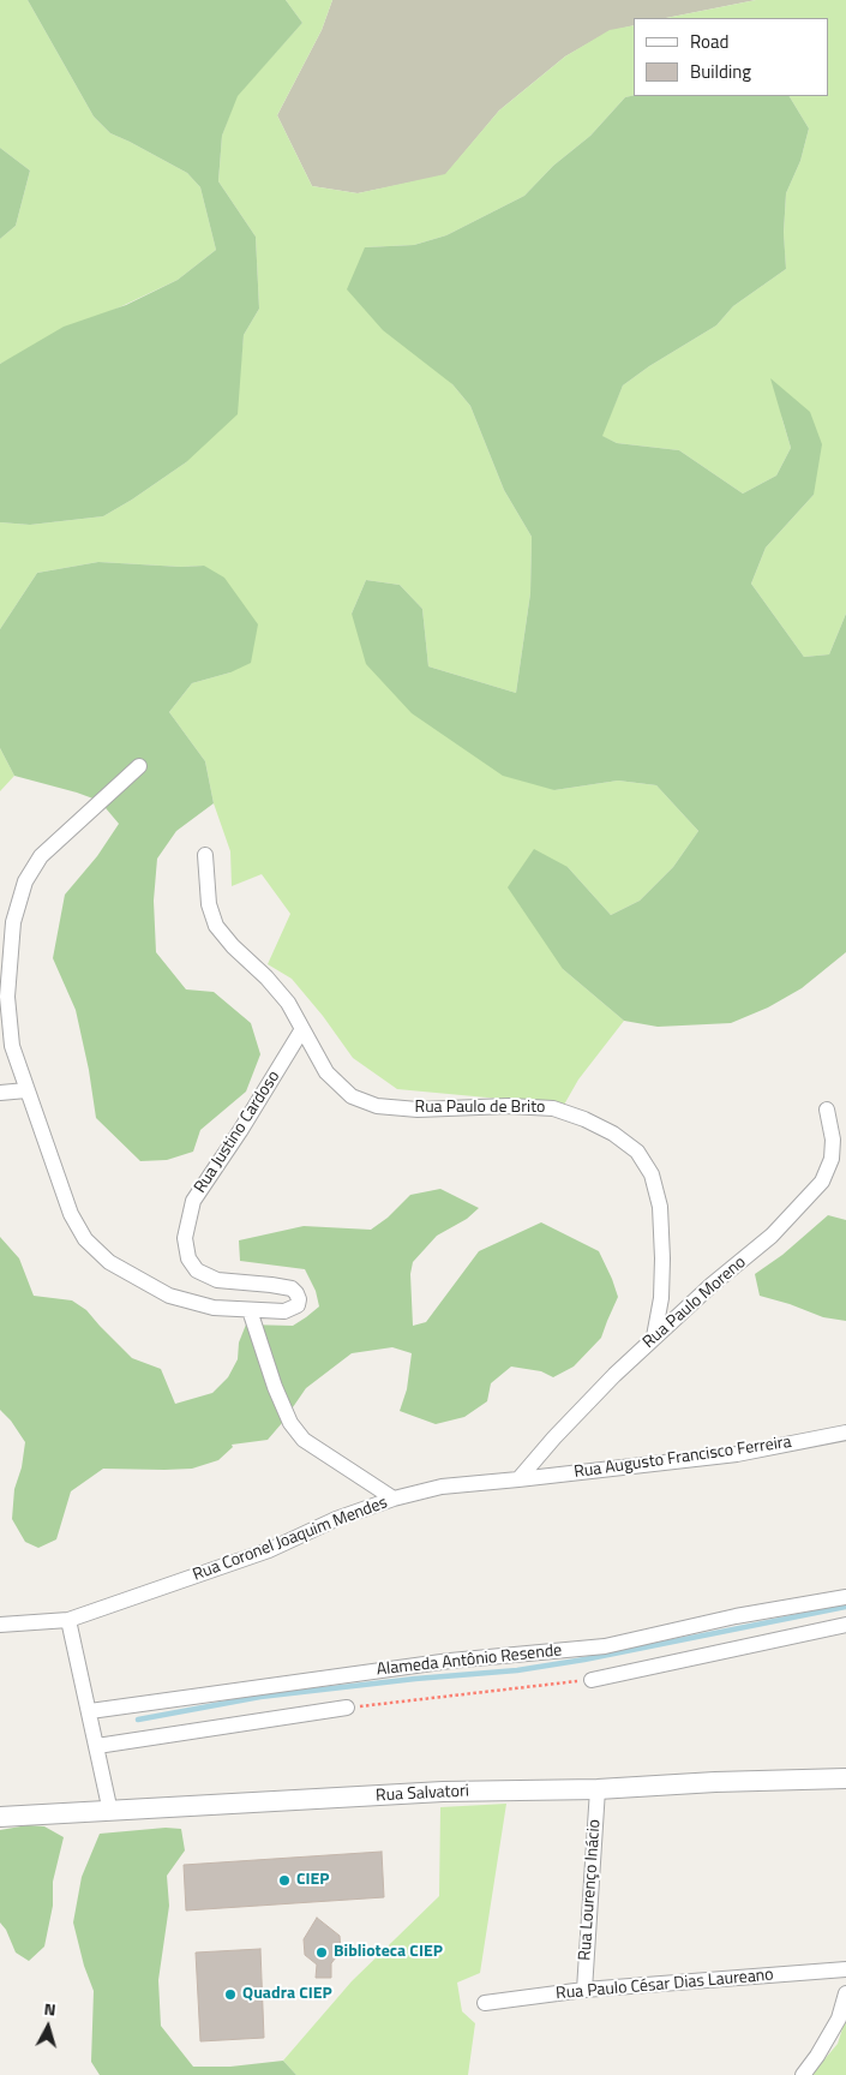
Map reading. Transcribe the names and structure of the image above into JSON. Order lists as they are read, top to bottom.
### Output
{
  "streets": {
    "street": [
      "Rua Paulo de Brito",
      "Rua Justino Cardoso",
      "Rua Paulo Moreno",
      "Rua Augusto Francisco Ferreira",
      "Rua Coronel Joaquim Mendes",
      "Alameda Antônio Resende",
      "Rua Salvatori",
      "Rua Lourenço Inácio",
      "Rua Paulo César Dias Laureano"
    ]
  },
  "crossings": [
    ["Rua Paulo de Brito", "Rua Justino Cardoso"],
    ["Rua Paulo de Brito", "Rua Paulo Moreno"],
    ["Rua Paulo Moreno", "Rua Augusto Francisco Ferreira"],
    ["Rua Paulo Moreno", "Rua Coronel Joaquim Mendes"],
    ["Rua Augusto Francisco Ferreira", "Rua Coronel Joaquim Mendes"],
    ["Rua Salvatori", "Rua Lourenço Inácio"],
    ["Rua Lourenço Inácio", "Rua Paulo César Dias Laureano"]
  ],
  "places": ["CIEP", "Biblioteca CIEP", "Quadra CIEP"],
  "legend": ["Road", "Building"],
  "north": "top"
}
